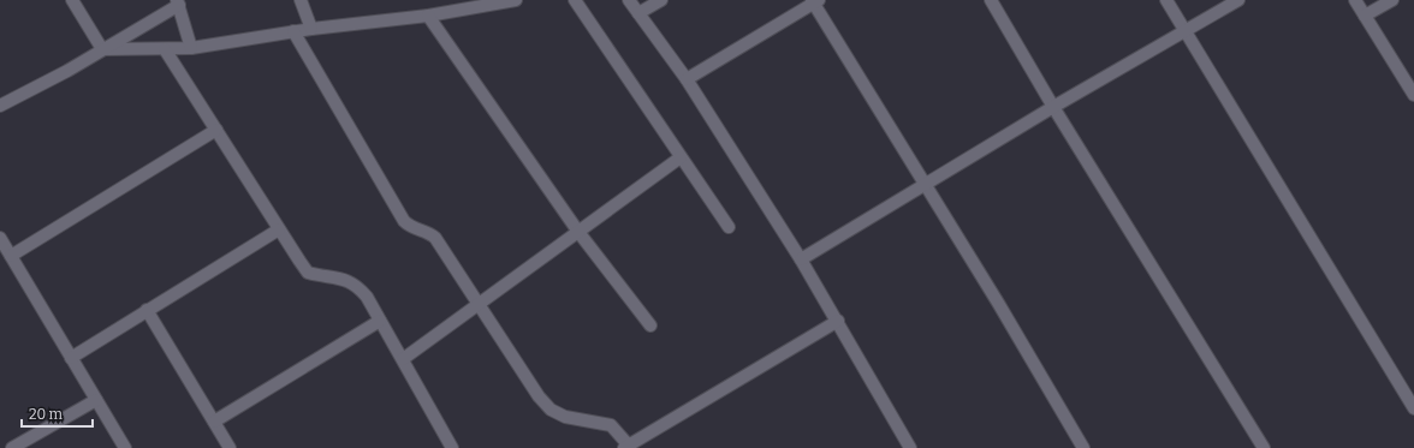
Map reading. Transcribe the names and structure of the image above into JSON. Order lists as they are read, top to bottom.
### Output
{
  "scale_bar": "20 m"
}
